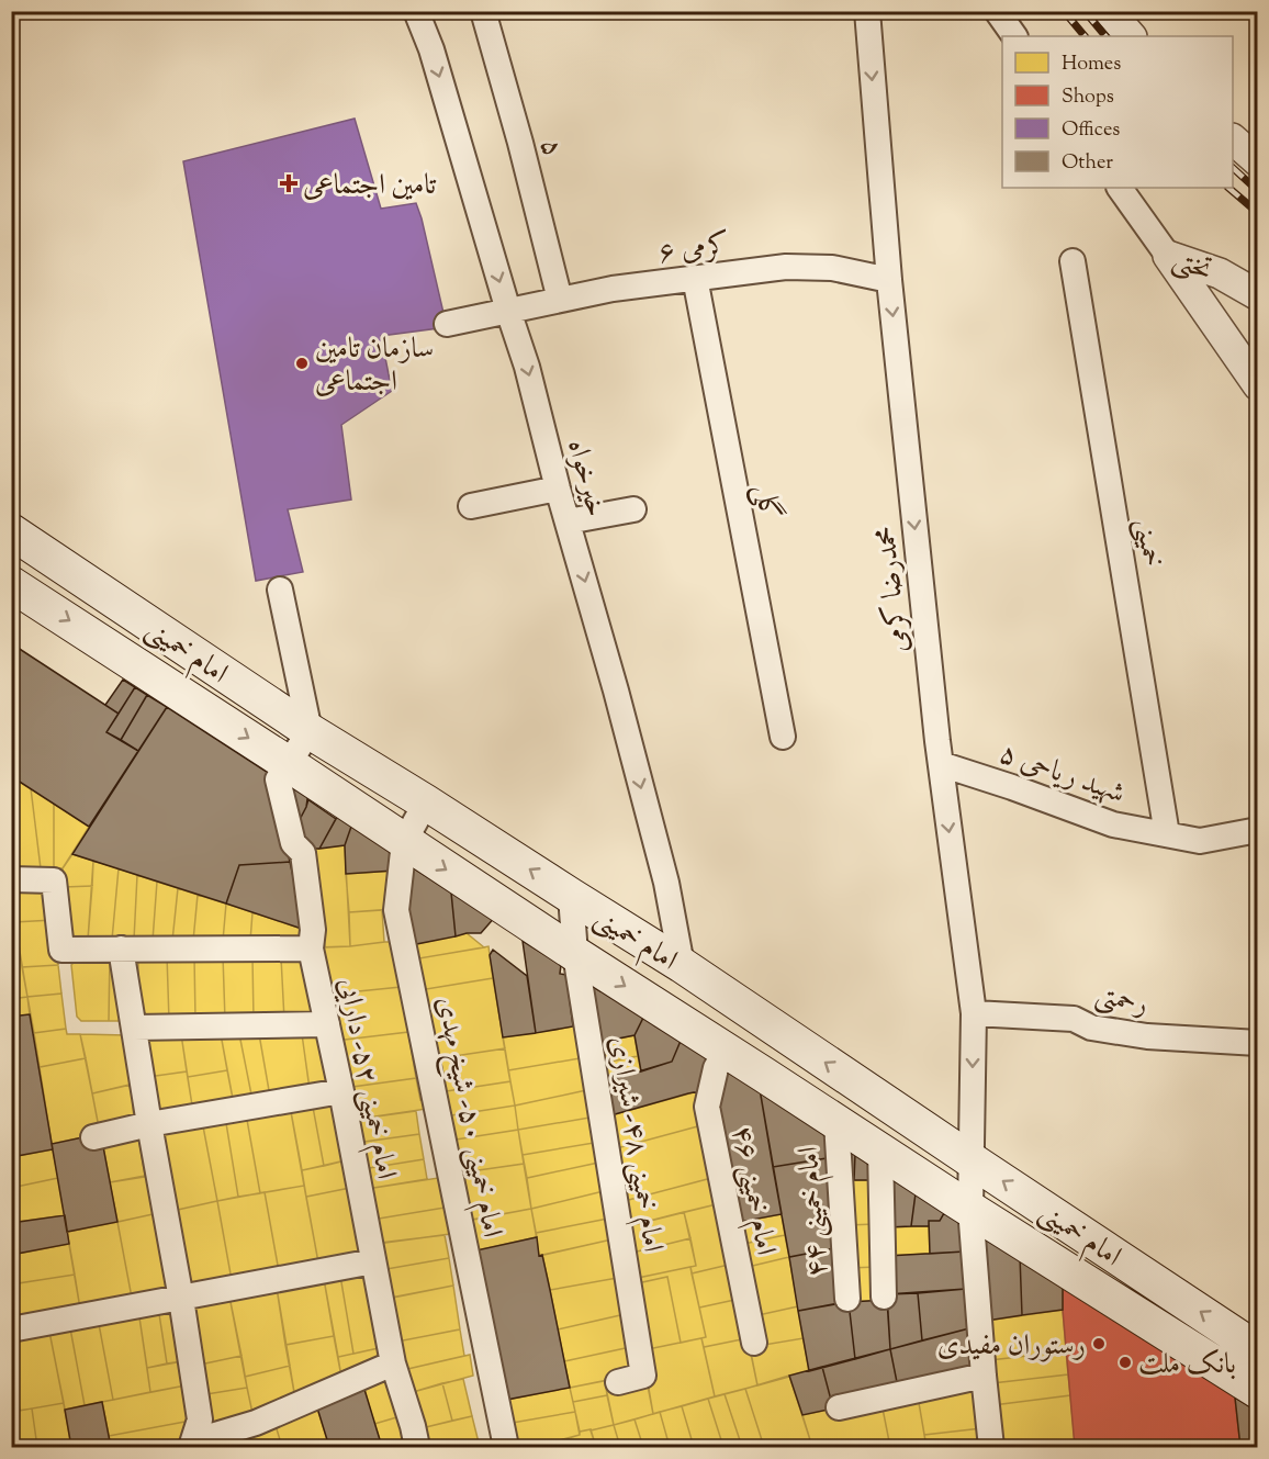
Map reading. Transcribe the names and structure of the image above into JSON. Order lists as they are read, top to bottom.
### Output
{
  "streets": {
    "main road": ["امام خمینی"],
    "street": [
      "۵",
      "کرمی ۶",
      "تختی",
      "خیرخواه",
      "گلی",
      "خمینی",
      "محمدرضا کرمی",
      "۵ شهید ریاحی",
      "رحمتی",
      "امام خمینی ۵۲- دارایی",
      "امام خمینی ۵۰- شیخ مهدی",
      "امام خمینی ۴۸- شیرازی",
      "امام خمینی ۴۶",
      "امام خمینی ۴۴"
    ]
  },
  "crossings": [
    ["۵", "کرمی ۶"],
    ["کرمی ۶", "خیرخواه"],
    ["کرمی ۶", "گلی"],
    ["کرمی ۶", "محمدرضا کرمی"],
    ["خیرخواه", "امام خمینی"],
    ["خمینی", "۵ شهید ریاحی"],
    ["محمدرضا کرمی", "امام خمینی"],
    ["محمدرضا کرمی", "۵ شهید ریاحی"],
    ["محمدرضا کرمی", "رحمتی"],
    ["امام خمینی", "امام خمینی ۵۲- دارایی"],
    ["امام خمینی", "امام خمینی ۵۰- شیخ مهدی"],
    ["امام خمینی", "امام خمینی ۴۸- شیرازی"],
    ["امام خمینی", "امام خمینی ۴۶"],
    ["امام خمینی", "امام خمینی ۴۴"]
  ],
  "one_way": ["خیرخواه", "محمدرضا کرمی"],
  "places": {
    "health": ["تامین اجتماعی"],
    "other": ["سازمان تامین اجتماعی", "رستوران مفیدی", "بانک ملت"]
  },
  "legend": [
    "Homes",
    "Shops",
    "Offices",
    "Other"
  ]
}
